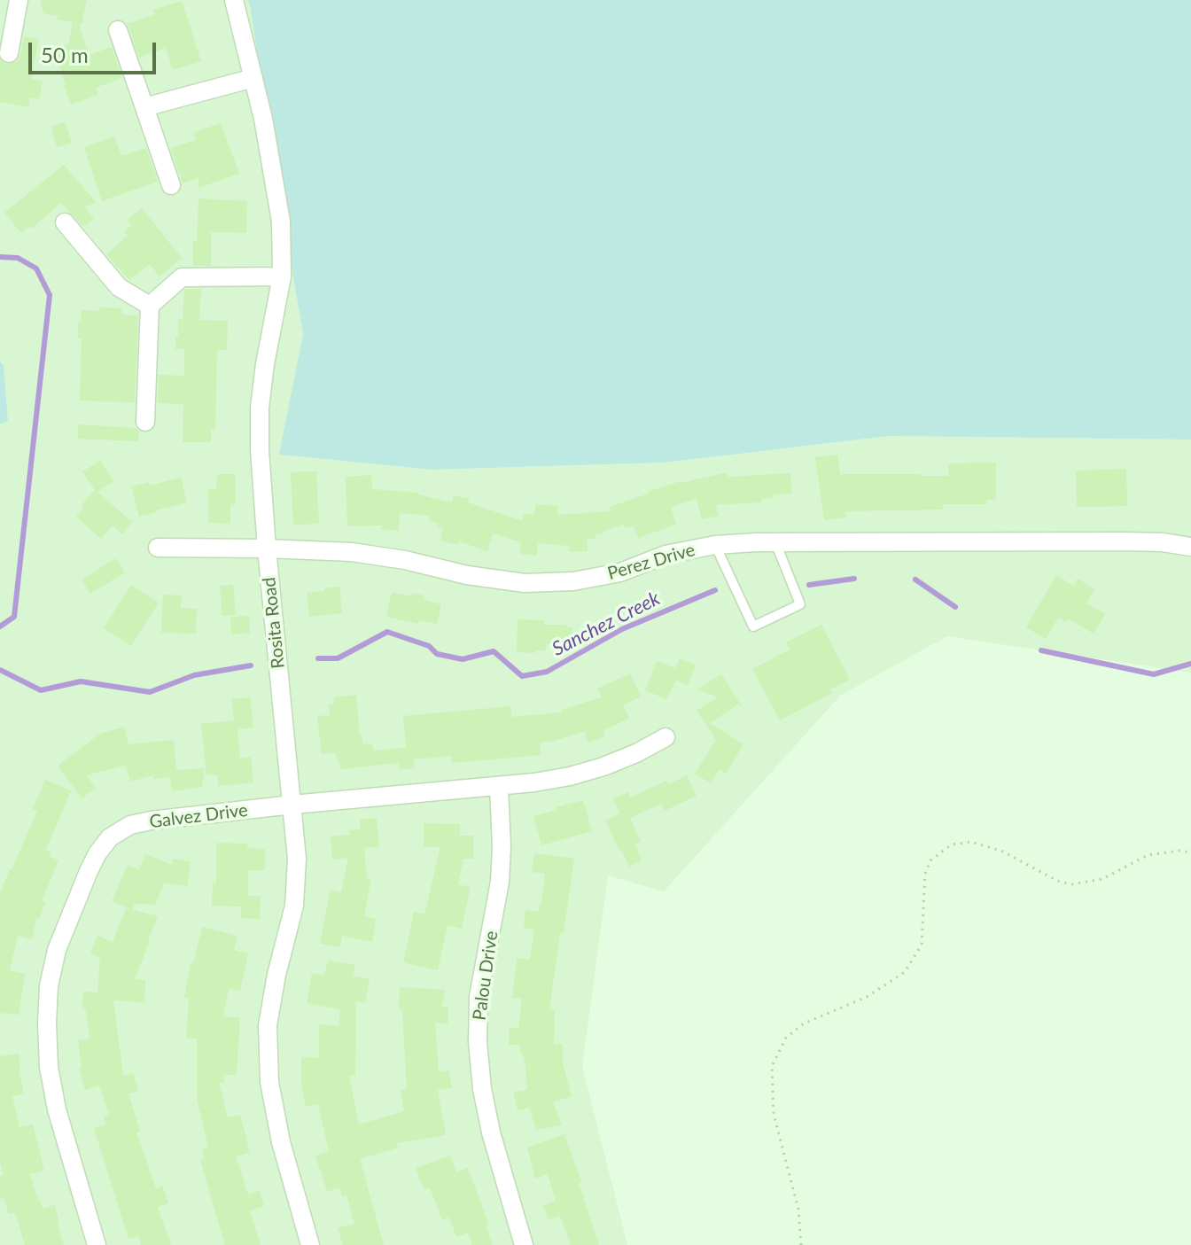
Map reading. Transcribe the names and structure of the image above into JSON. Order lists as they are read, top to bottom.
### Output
{
  "streets": {
    "street": [
      "Perez Drive",
      "Rosita Road",
      "Galvez Drive",
      "Palou Drive"
    ]
  },
  "crossings": [
    ["Perez Drive", "Rosita Road"],
    ["Rosita Road", "Galvez Drive"],
    ["Galvez Drive", "Palou Drive"]
  ],
  "water": ["Sanchez Creek"],
  "scale_bar": "50 m"
}
